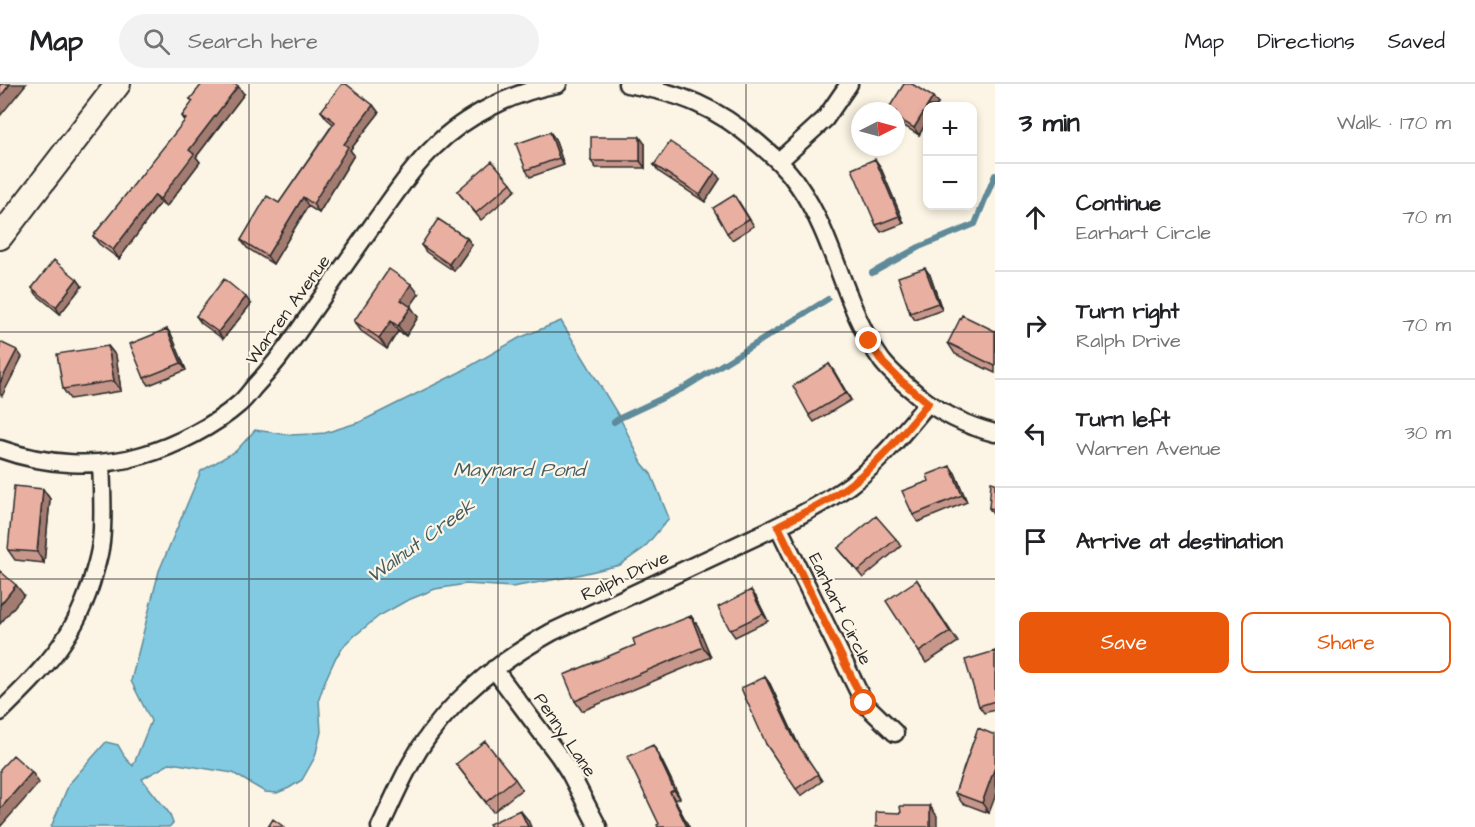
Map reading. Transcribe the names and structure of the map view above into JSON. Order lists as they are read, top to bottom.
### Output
{
  "streets": {
    "street": [
      "Warren Avenue",
      "Ralph Drive",
      "Earhart Circle",
      "Penny Lane"
    ]
  },
  "crossings": [
    ["Ralph Drive", "Earhart Circle"],
    ["Ralph Drive", "Penny Lane"]
  ],
  "water": ["Maynard Pond", "Walnut Creek"],
  "north": "right",
  "page": {
    "header": "Map",
    "search": "Search here",
    "nav": ["Map", "Directions", "Saved"],
    "heading": ["3 min", "Walk · 170 m"],
    "map_buttons": ["+", "−"],
    "list": [
      ["Continue", "Earhart Circle", "70 m"],
      ["Turn right", "Ralph Drive", "70 m"],
      ["Turn left", "Warren Avenue", "30 m"],
      "Arrive at destination"
    ],
    "buttons": ["Save", "Share"]
  }
}
